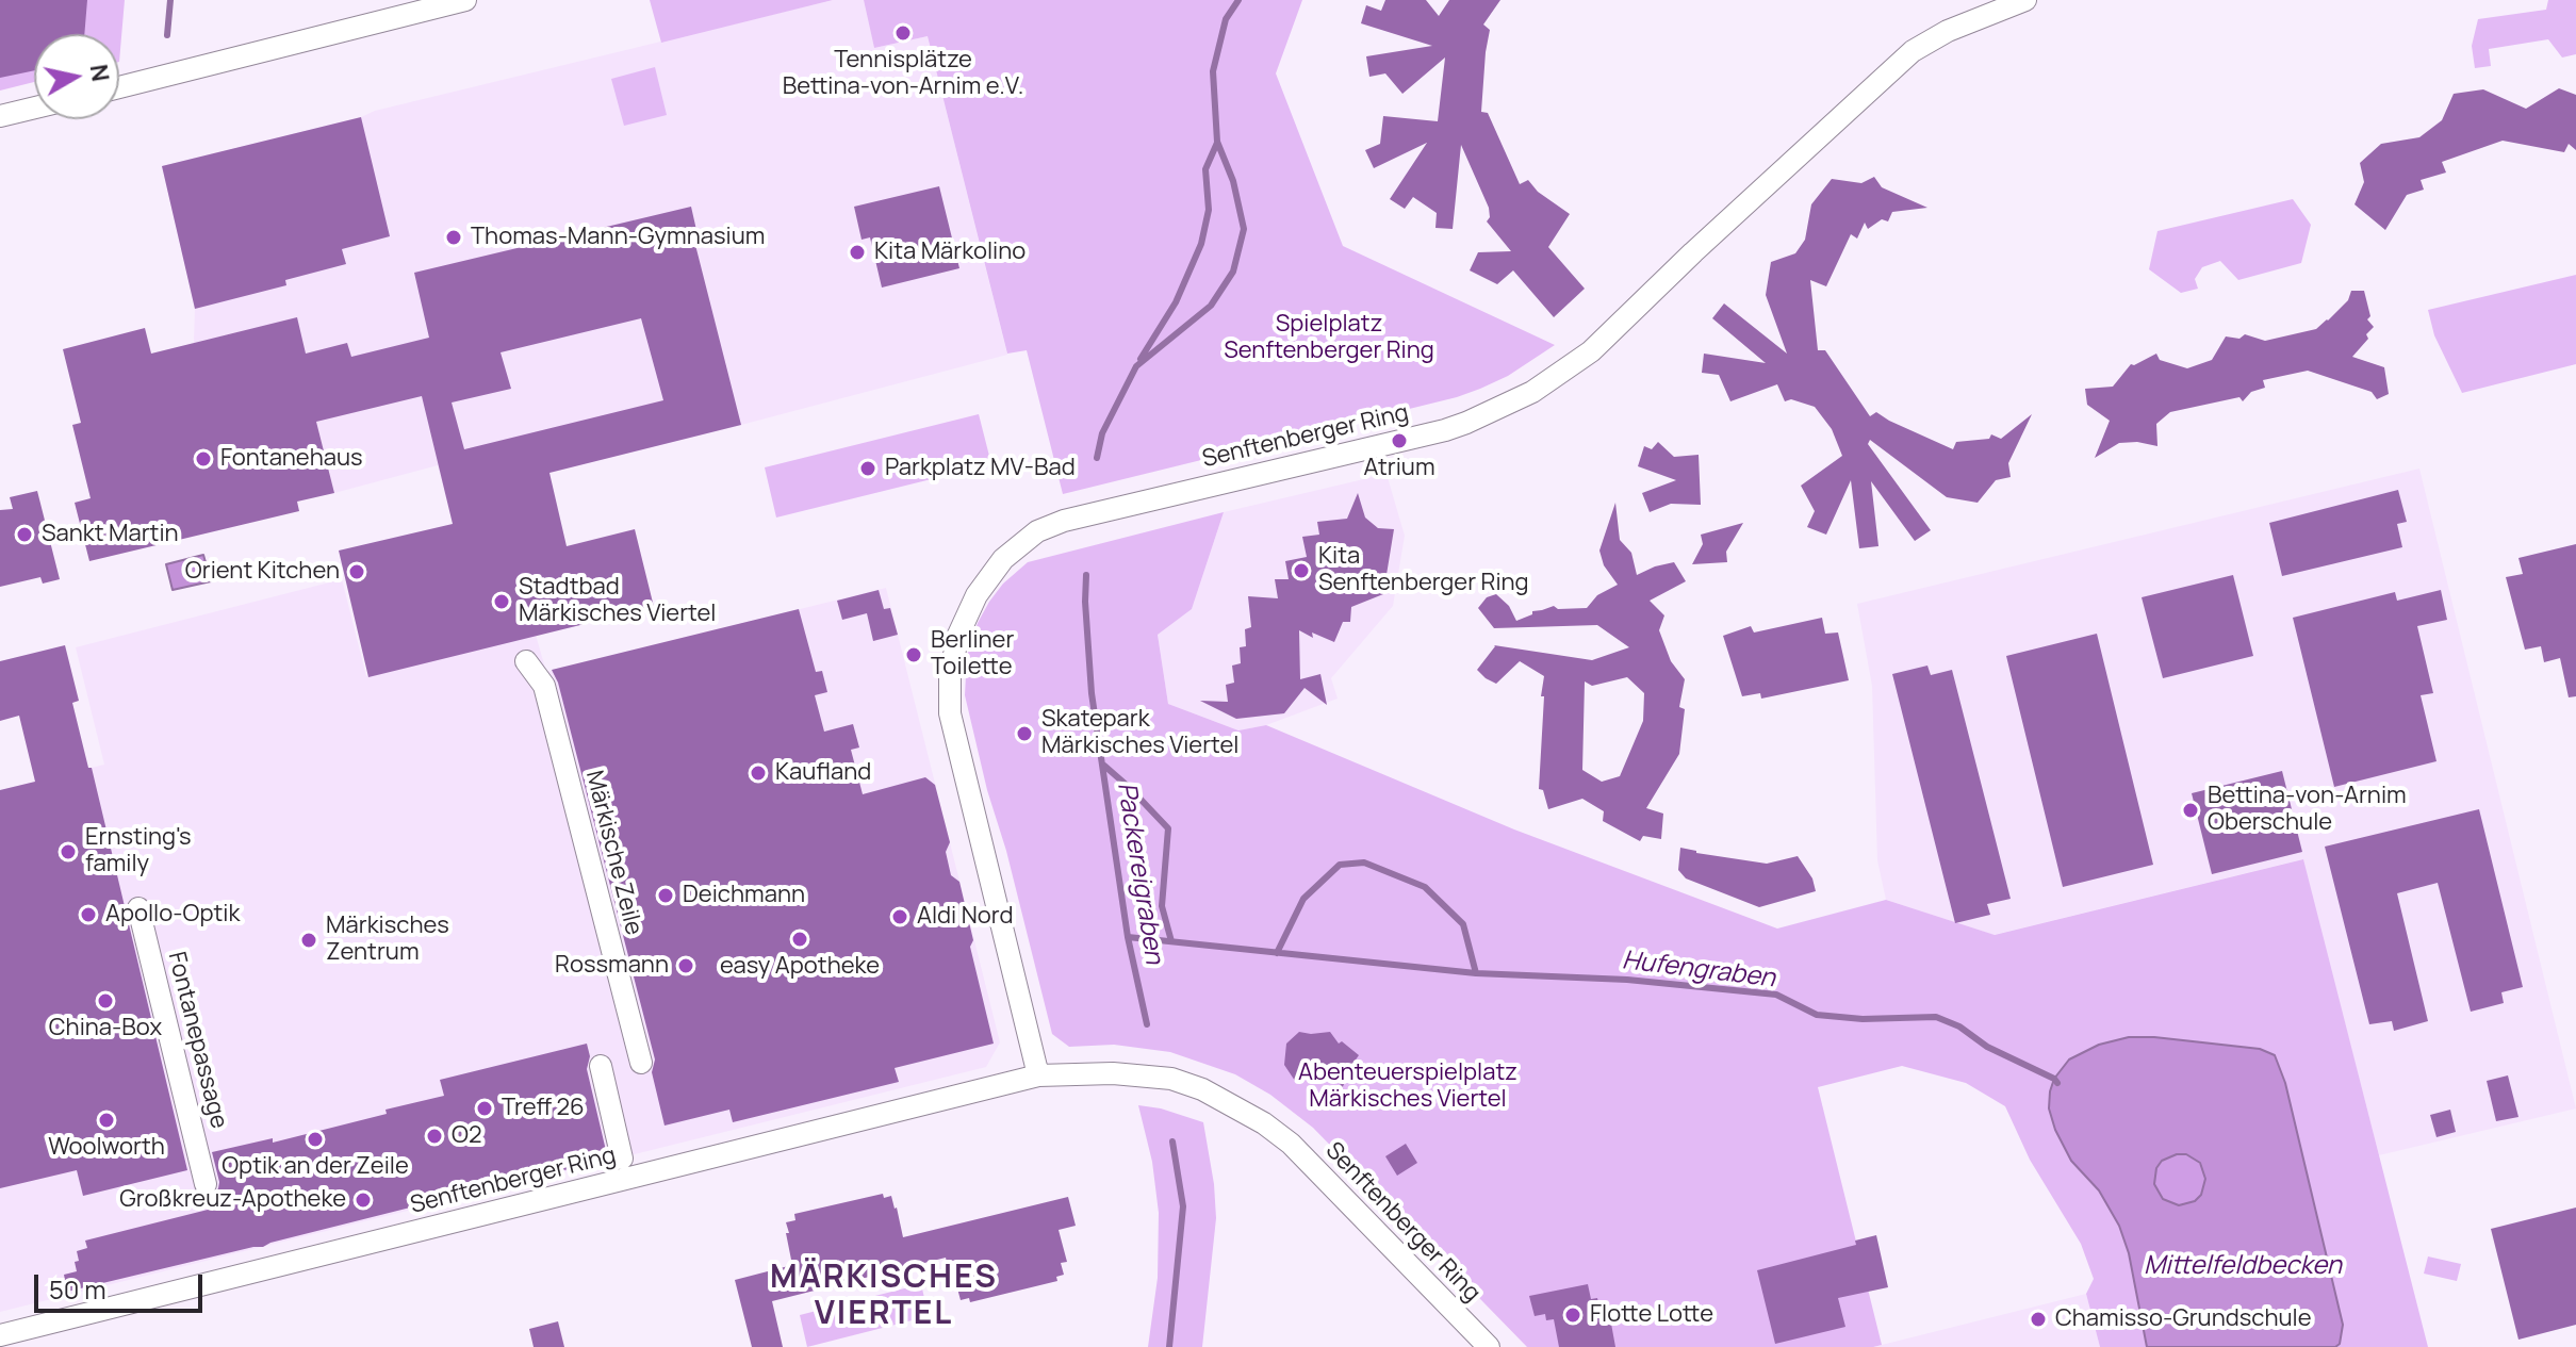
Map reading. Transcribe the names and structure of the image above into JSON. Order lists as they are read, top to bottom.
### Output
{
  "streets": {
    "street": ["Senftenberger Ring", "Märkische Zeile", "Fontanepassage"]
  },
  "districts": ["MÄRKISCHES VIERTEL"],
  "water": ["Packereigraben", "Hufengraben", "Mittelfeldbecken"],
  "parks": ["Spielplatz Senftenberger Ring", "Abenteuerspielplatz Märkisches Viertel"],
  "places": [
    "Tennisplätze Bettina-von-Arnim e.V.",
    "Thomas-Mann-Gymnasium",
    "Kita Märkolino",
    "Atrium",
    "Fontanehaus",
    "Parkplatz MV-Bad",
    "Sankt Martin",
    "Kita Senftenberger Ring",
    "Orient Kitchen",
    "Stadtbad Märkisches Viertel",
    "Berliner Toilette",
    "Skatepark Märkisches Viertel",
    "Kaufland",
    "Bettina-von-Arnim Oberschule",
    "Ernsting's family",
    "Deichmann",
    "Apollo-Optik",
    "Aldi Nord",
    "easy Apotheke",
    "Märkisches Zentrum",
    "Rossmann",
    "China-Box",
    "Treff 26",
    "Woolworth",
    "O2",
    "Optik an der Zeile",
    "Großkreuz-Apotheke",
    "Flotte Lotte",
    "Chamisso-Grundschule"
  ],
  "scale_bar": "50 m",
  "north": "right"
}
